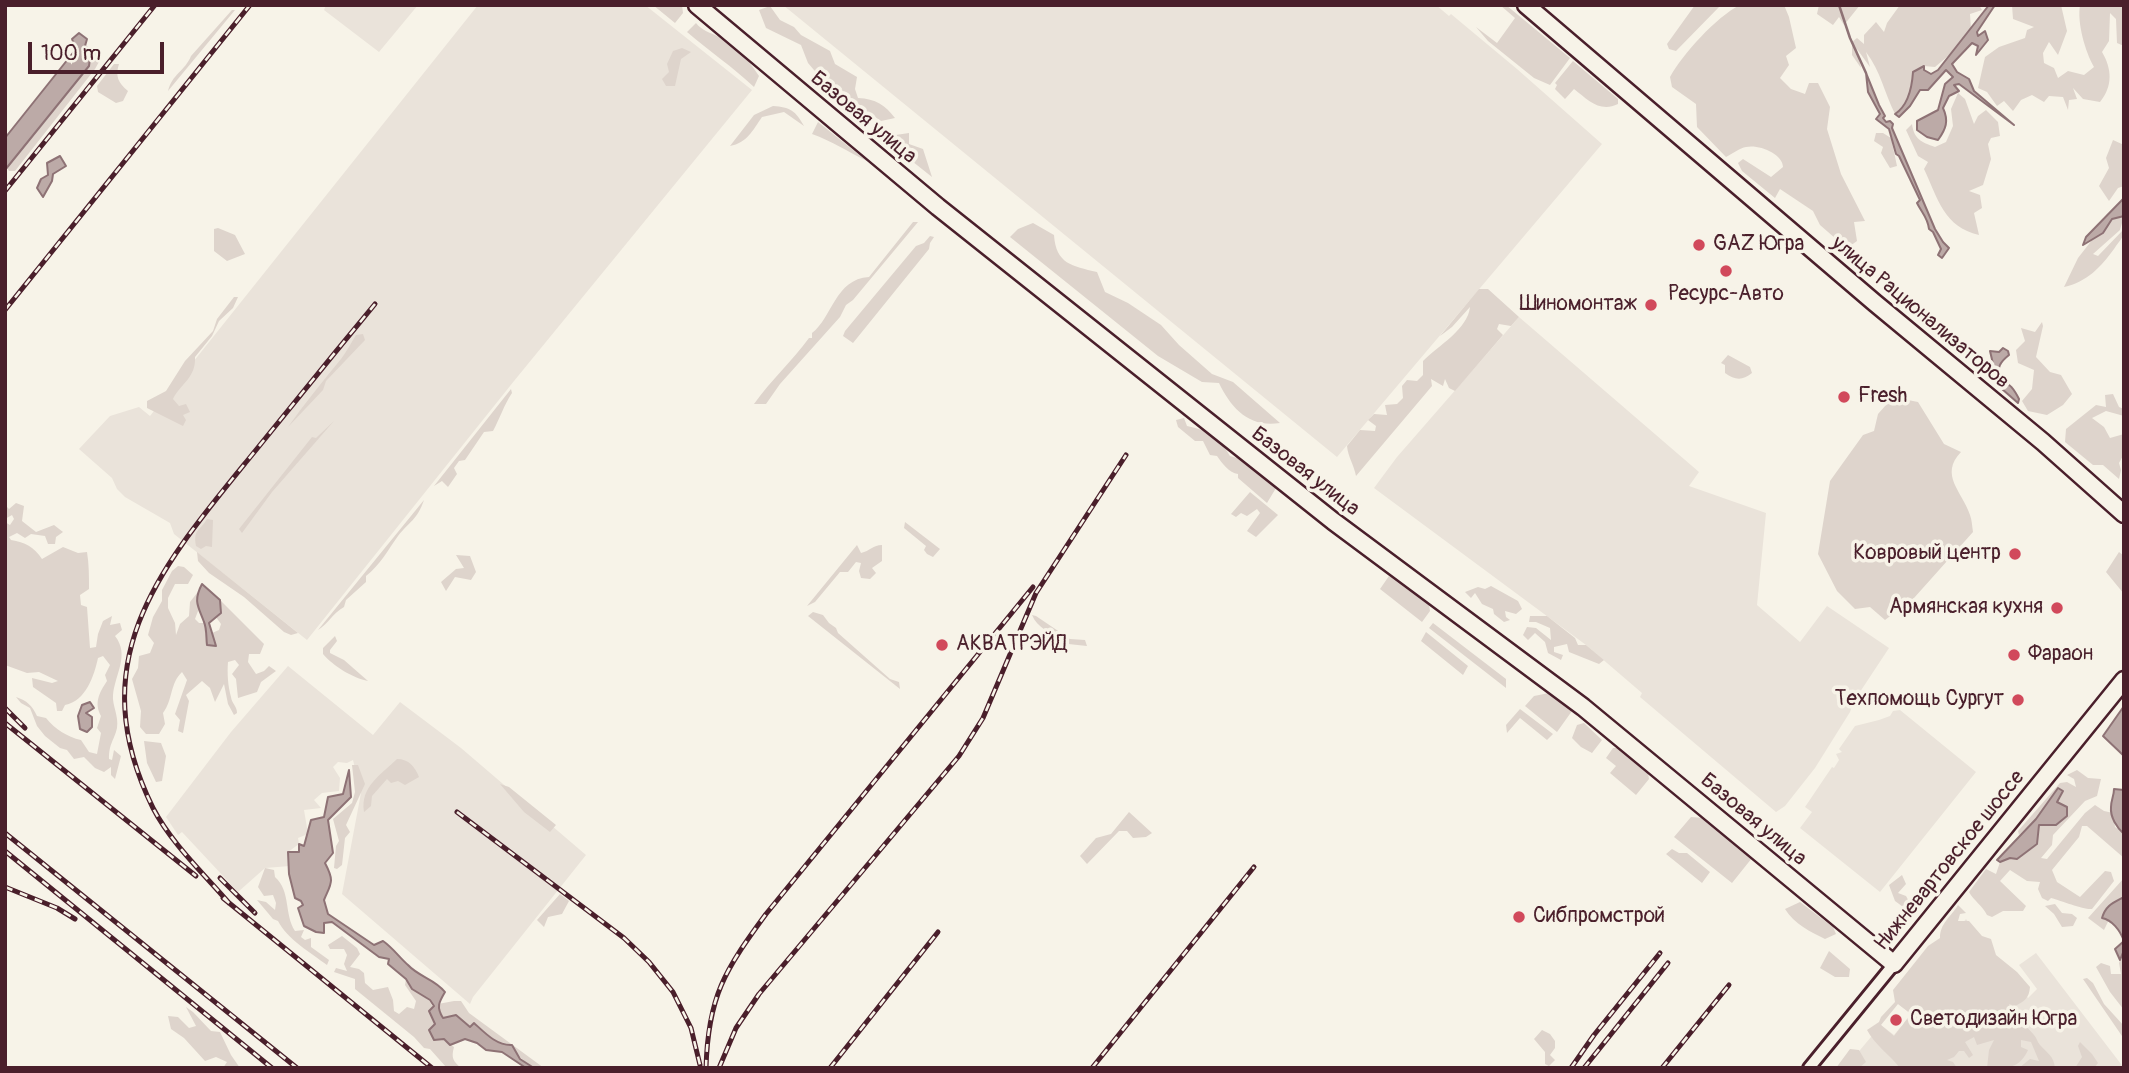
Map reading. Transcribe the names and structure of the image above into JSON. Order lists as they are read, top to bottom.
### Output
{
  "streets": {
    "street": ["Базовая улица", "улица Рационализаторов", "Нижневартовское шоссе"]
  },
  "crossings": [
    ["Базовая улица", "Нижневартовское шоссе"]
  ],
  "places": [
    "GAZ Югра",
    "Ресурс-Авто",
    "Шиномонтаж",
    "Fresh",
    "Ковровый центр",
    "Армянская кухня",
    "АКВАТРЭЙД",
    "Фараон",
    "Техпомощь Сургут",
    "Сибпромстрой",
    "Светодизайн Югра"
  ],
  "scale_bar": "100 m"
}
